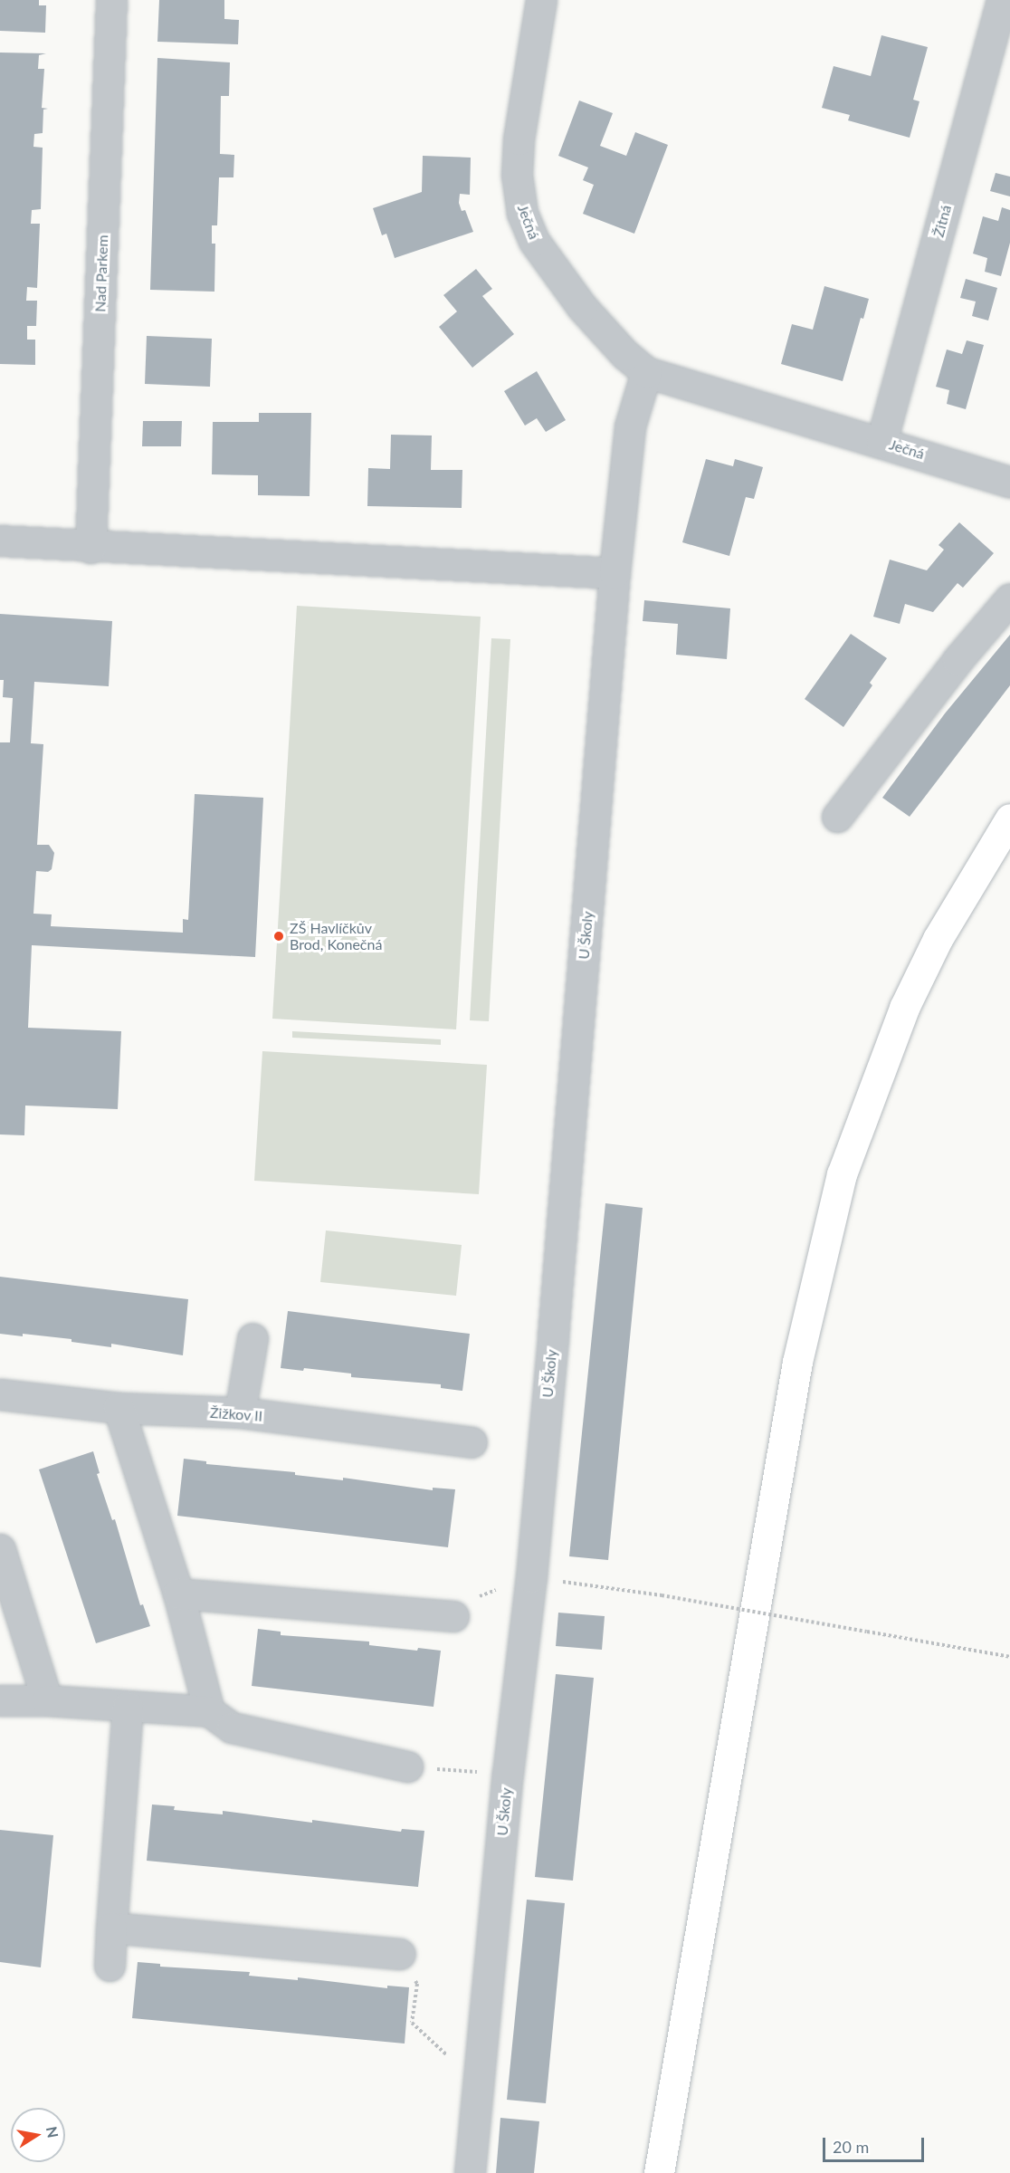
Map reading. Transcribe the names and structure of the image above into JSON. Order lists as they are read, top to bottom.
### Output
{
  "streets": {
    "street": [
      "Žitná",
      "Ječná",
      "Nad Parkem",
      "U Školy",
      "Žižkov II"
    ]
  },
  "crossings": [
    ["Žitná", "Ječná"]
  ],
  "places": ["ZŠ Havlíčkův Brod, Konečná"],
  "scale_bar": "20 m",
  "north": "right"
}
